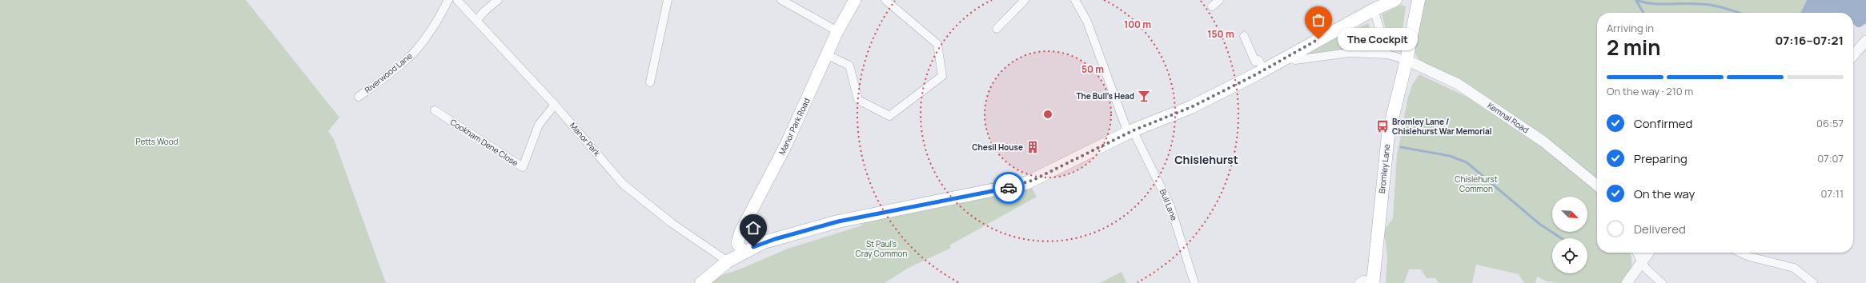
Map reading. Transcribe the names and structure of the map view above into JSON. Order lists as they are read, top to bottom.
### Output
{
  "streets": {
    "main road": ["Manor Park Road", "Bromley Lane"],
    "street": [
      "Riverwood Lane",
      "Kemnal Road",
      "Manor Park",
      "Cookham Dene Close",
      "Bull Lane"
    ]
  },
  "crossings": [
    ["Kemnal Road", "Bromley Lane"],
    ["Manor Park", "Cookham Dene Close"]
  ],
  "districts": ["Chislehurst"],
  "parks": ["Petts Wood", "Chislehurst Common", "St Paul's Cray Common"],
  "places": {
    "other": ["The Cockpit"],
    "bar": ["The Bull's Head"],
    "bus stop": ["Bromley Lane / Chislehurst War Memorial"],
    "building": ["Chesil House"]
  },
  "north": "bottom right",
  "page": {
    "heading": ["2 min", "Arriving in", "07:16–07:21"],
    "bubble": "The Cockpit",
    "bar": "On the way · 210 m",
    "list": [
      ["Confirmed", "06:57"],
      ["Preparing", "07:07"],
      ["On the way", "07:11"],
      "Delivered"
    ]
  },
  "rings": ["100 m", "150 m", "50 m"]
}
